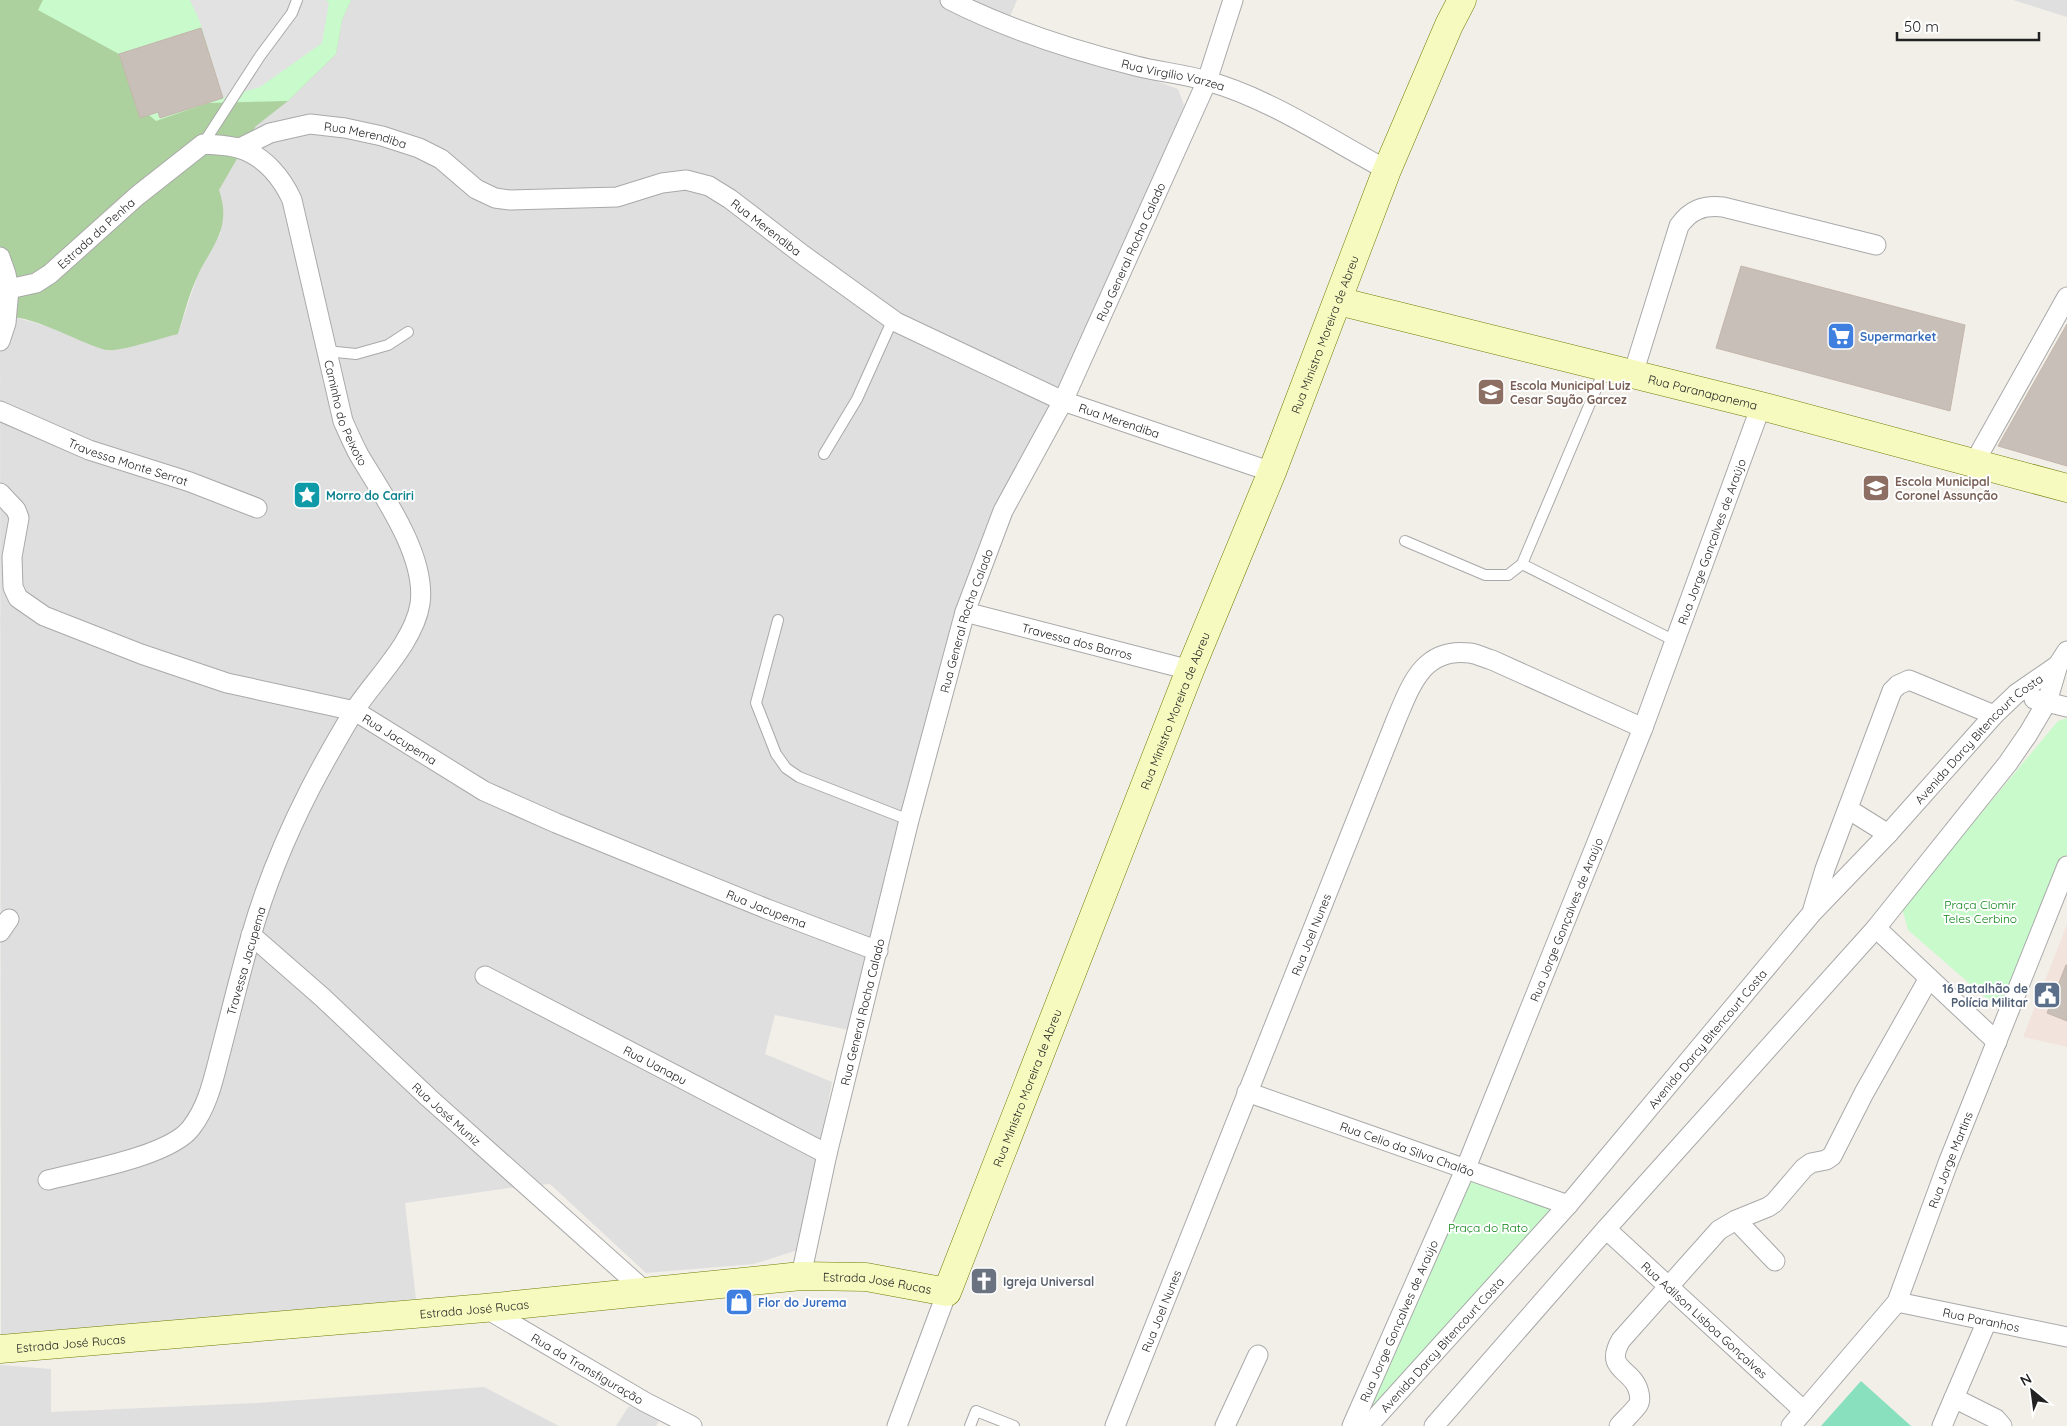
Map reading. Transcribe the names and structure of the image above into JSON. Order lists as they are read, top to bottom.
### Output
{
  "streets": {
    "street": [
      "Rua Virgilio Varzea",
      "Rua Merendiba",
      "Estrada da Penha",
      "Rua General Rocha Calado",
      "Rua Ministro Moreira de Abreu",
      "Rua Paranapanema",
      "Caminho do Peixoto",
      "Travessa Monte Serrat",
      "Rua Jorge Gonçalves de Araújo",
      "Travessa dos Barros",
      "Rua Jacupema",
      "Avenida Darcy Bitencourt Costa",
      "Rua Joel Nunes",
      "Travessa Jacupema",
      "Rua Uanapu",
      "Rua José Muniz",
      "Rua Celio da Silva Chalão",
      "Rua Jorge Martins",
      "Estrada José Rucas",
      "Rua Adilson Lisboa Gonçalves",
      "Rua Paranhos",
      "Rua da Transfiguração"
    ]
  },
  "crossings": [
    ["Rua Virgilio Varzea", "Rua General Rocha Calado"],
    ["Rua Virgilio Varzea", "Rua Ministro Moreira de Abreu"],
    ["Rua Merendiba", "Rua General Rocha Calado"],
    ["Rua Merendiba", "Rua Ministro Moreira de Abreu"],
    ["Rua Merendiba", "Caminho do Peixoto"],
    ["Estrada da Penha", "Caminho do Peixoto"],
    ["Rua General Rocha Calado", "Travessa dos Barros"],
    ["Rua General Rocha Calado", "Rua Jacupema"],
    ["Rua General Rocha Calado", "Rua Uanapu"],
    ["Rua General Rocha Calado", "Estrada José Rucas"],
    ["Rua Ministro Moreira de Abreu", "Rua Paranapanema"],
    ["Rua Ministro Moreira de Abreu", "Travessa dos Barros"],
    ["Rua Ministro Moreira de Abreu", "Estrada José Rucas"],
    ["Rua Paranapanema", "Rua Jorge Gonçalves de Araújo"],
    ["Caminho do Peixoto", "Rua Jacupema"],
    ["Caminho do Peixoto", "Travessa Jacupema"],
    ["Rua Jorge Gonçalves de Araújo", "Rua Joel Nunes"],
    ["Rua Jorge Gonçalves de Araújo", "Rua Celio da Silva Chalão"],
    ["Rua Jacupema", "Travessa Jacupema"],
    ["Avenida Darcy Bitencourt Costa", "Rua Celio da Silva Chalão"],
    ["Avenida Darcy Bitencourt Costa", "Rua Adilson Lisboa Gonçalves"],
    ["Rua Joel Nunes", "Rua Celio da Silva Chalão"],
    ["Travessa Jacupema", "Rua José Muniz"],
    ["Rua José Muniz", "Estrada José Rucas"],
    ["Rua Jorge Martins", "Rua Adilson Lisboa Gonçalves"],
    ["Rua Jorge Martins", "Rua Paranhos"],
    ["Estrada José Rucas", "Rua da Transfiguração"]
  ],
  "parks": ["Praça Clomir Teles Cerbino", "Praça do Rato"],
  "places": {
    "supermarket": ["Supermarket"],
    "school or university": ["Escola Municipal Luiz Cesar Sayão Garcez", "Escola Municipal Coronel Assunção"],
    "place": ["Morro do Cariri"],
    "public building": ["16 Batalhão de Polícia Militar"],
    "church": ["Igreja Universal"],
    "shop": ["Flor do Jurema"]
  },
  "scale_bar": "50 m",
  "north": "top left"
}
